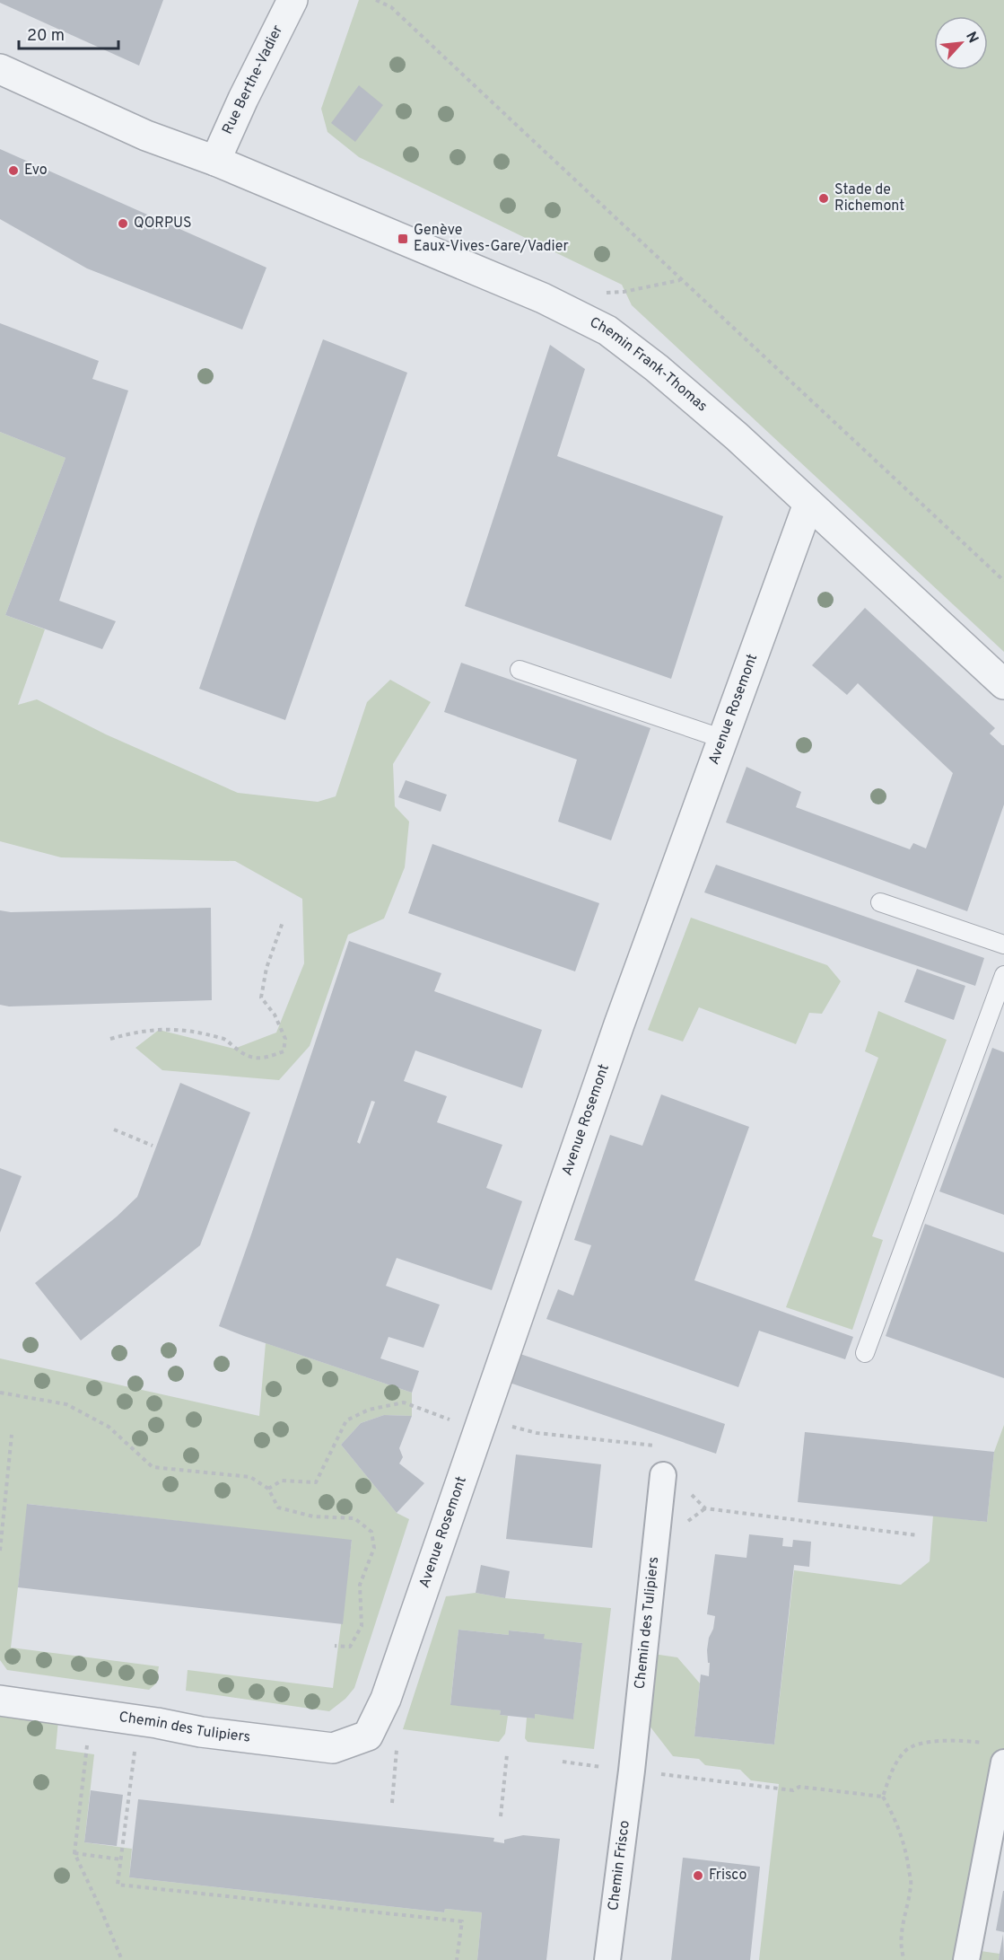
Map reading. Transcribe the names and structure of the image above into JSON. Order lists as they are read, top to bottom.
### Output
{
  "streets": {
    "street": [
      "Rue Berthe-Vadier",
      "Chemin Frank-Thomas",
      "Avenue Rosemont",
      "Chemin des Tulipiers",
      "Chemin Frisco"
    ]
  },
  "crossings": [
    ["Rue Berthe-Vadier", "Chemin Frank-Thomas"],
    ["Chemin Frank-Thomas", "Avenue Rosemont"],
    ["Avenue Rosemont", "Chemin des Tulipiers"],
    ["Chemin des Tulipiers", "Chemin Frisco"]
  ],
  "places": {
    "other": [
      "Evo",
      "Stade de Richemont",
      "QORPUS",
      "Frisco"
    ],
    "transit": ["Genève Eaux-Vives-Gare/Vadier"]
  },
  "scale_bar": "20 m",
  "north": "top right"
}
